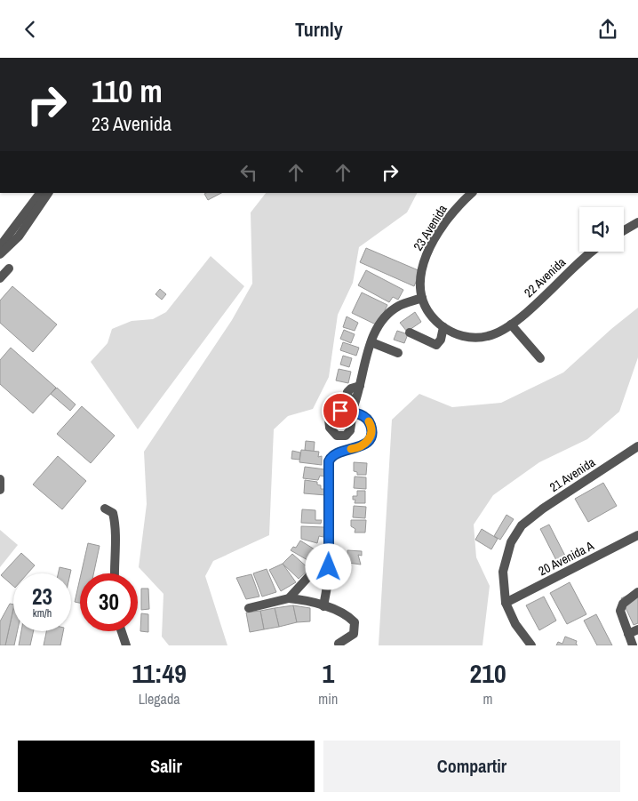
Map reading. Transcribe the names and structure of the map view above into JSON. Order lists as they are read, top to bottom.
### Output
{
  "streets": {
    "street": [
      "23 Avenida",
      "22 Avenida",
      "21 Avenida",
      "20 Avenida A"
    ]
  },
  "crossings": [
    ["21 Avenida", "20 Avenida A"]
  ],
  "page": {
    "header": "Turnly",
    "turn": ["110 m", "23 Avenida"],
    "speed": "23 km/h",
    "limit": "30",
    "eta": [
      "11:49",
      "Llegada",
      "1",
      "min",
      "210",
      "m"
    ],
    "buttons": ["Salir", "Compartir"]
  }
}
